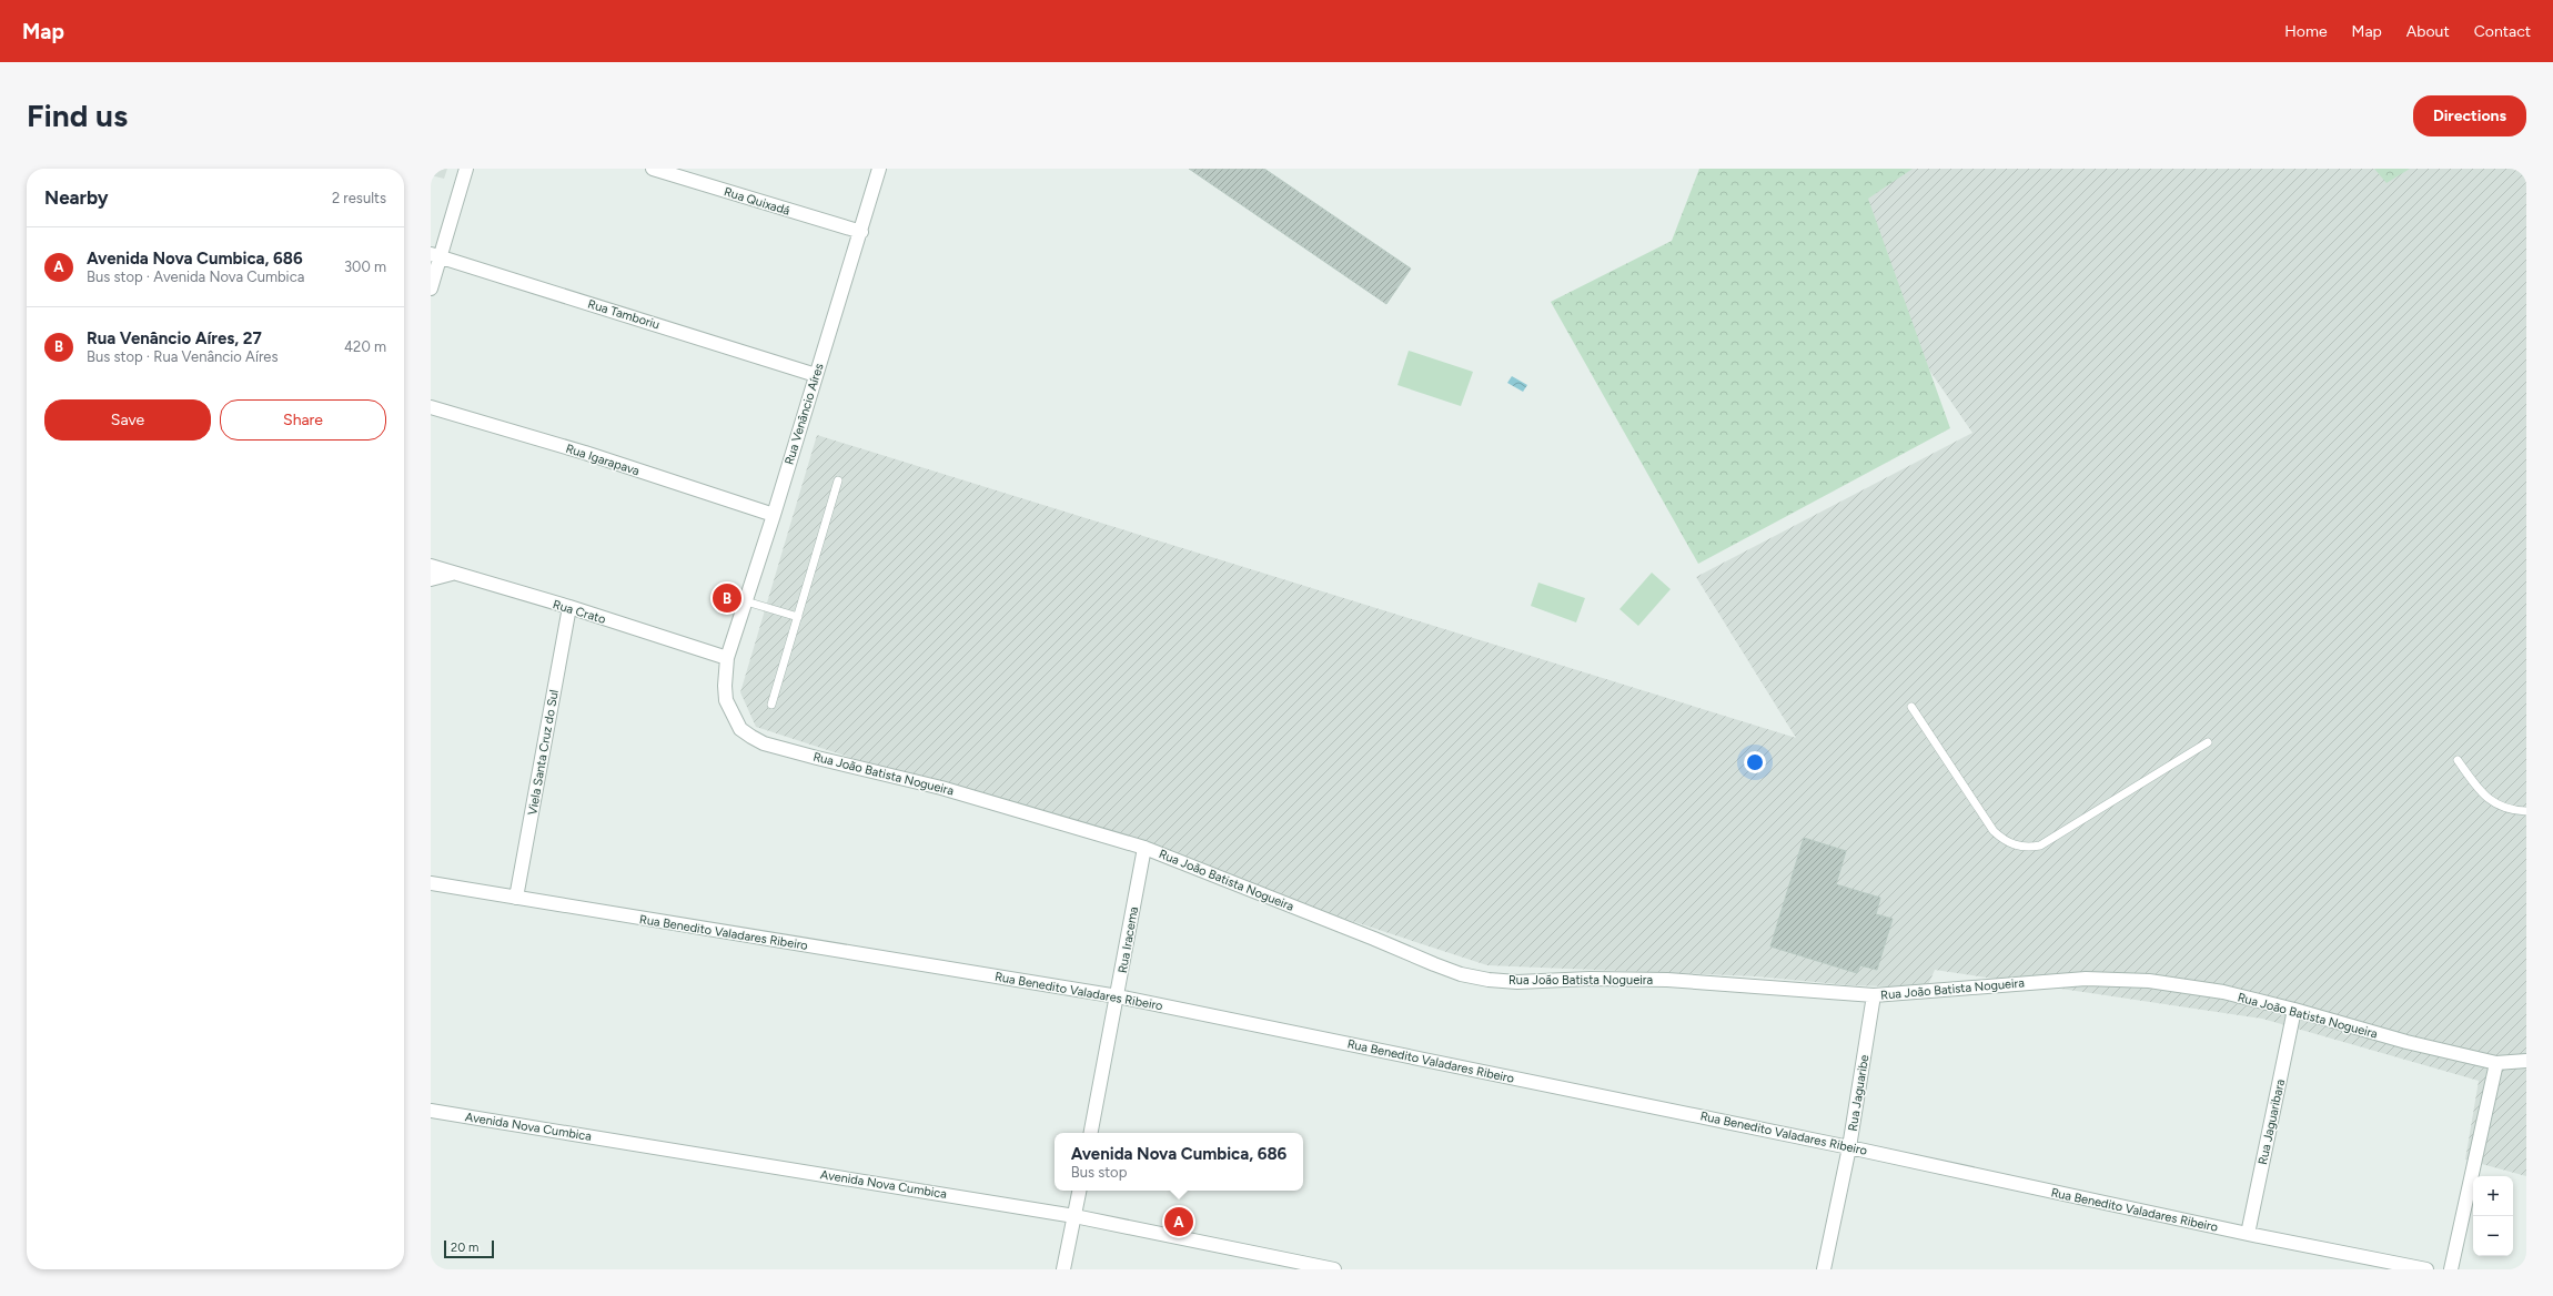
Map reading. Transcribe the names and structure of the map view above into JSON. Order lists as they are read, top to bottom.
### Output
{
  "streets": {
    "street": [
      "Rua Quixadá",
      "Rua Tamboriu",
      "Rua Venâncio Aíres",
      "Rua Igarapava",
      "Rua Crato",
      "Viela Santa Cruz do Sul",
      "Rua João Batista Nogueira",
      "Rua Benedito Valadares Ribeiro",
      "Rua Iracema",
      "Rua Jaguaribe",
      "Rua Jaguaribara",
      "Avenida Nova Cumbica"
    ]
  },
  "crossings": [
    ["Rua Quixadá", "Rua Venâncio Aíres"],
    ["Rua Tamboriu", "Rua Venâncio Aíres"],
    ["Rua Venâncio Aíres", "Rua Igarapava"],
    ["Rua Venâncio Aíres", "Rua Crato"],
    ["Rua Venâncio Aíres", "Rua João Batista Nogueira"],
    ["Rua Crato", "Viela Santa Cruz do Sul"],
    ["Rua Crato", "Rua João Batista Nogueira"],
    ["Viela Santa Cruz do Sul", "Rua Benedito Valadares Ribeiro"],
    ["Rua João Batista Nogueira", "Rua Iracema"],
    ["Rua João Batista Nogueira", "Rua Jaguaribe"],
    ["Rua João Batista Nogueira", "Rua Jaguaribara"],
    ["Rua Benedito Valadares Ribeiro", "Rua Iracema"],
    ["Rua Benedito Valadares Ribeiro", "Rua Jaguaribe"],
    ["Rua Benedito Valadares Ribeiro", "Rua Jaguaribara"]
  ],
  "scale_bar": "20 m",
  "page": {
    "header": "Map",
    "nav": [
      "Home",
      "Map",
      "About",
      "Contact"
    ],
    "buttons": [
      "Directions",
      ["Save", "Share"]
    ],
    "title": "Find us",
    "heading": ["Nearby", "2 results"],
    "list": [
      {
        "mark": "A",
        "name": "Avenida Nova Cumbica, 686",
        "note": "Bus stop · Avenida Nova Cumbica",
        "value": "300 m"
      },
      {
        "mark": "B",
        "name": "Rua Venâncio Aíres, 27",
        "note": "Bus stop · Rua Venâncio Aíres",
        "value": "420 m"
      }
    ],
    "pins": ["B", "A"],
    "popup": ["Avenida Nova Cumbica, 686", "Bus stop"],
    "map_buttons": ["+", "−"],
    "scale": "20 m"
  }
}
